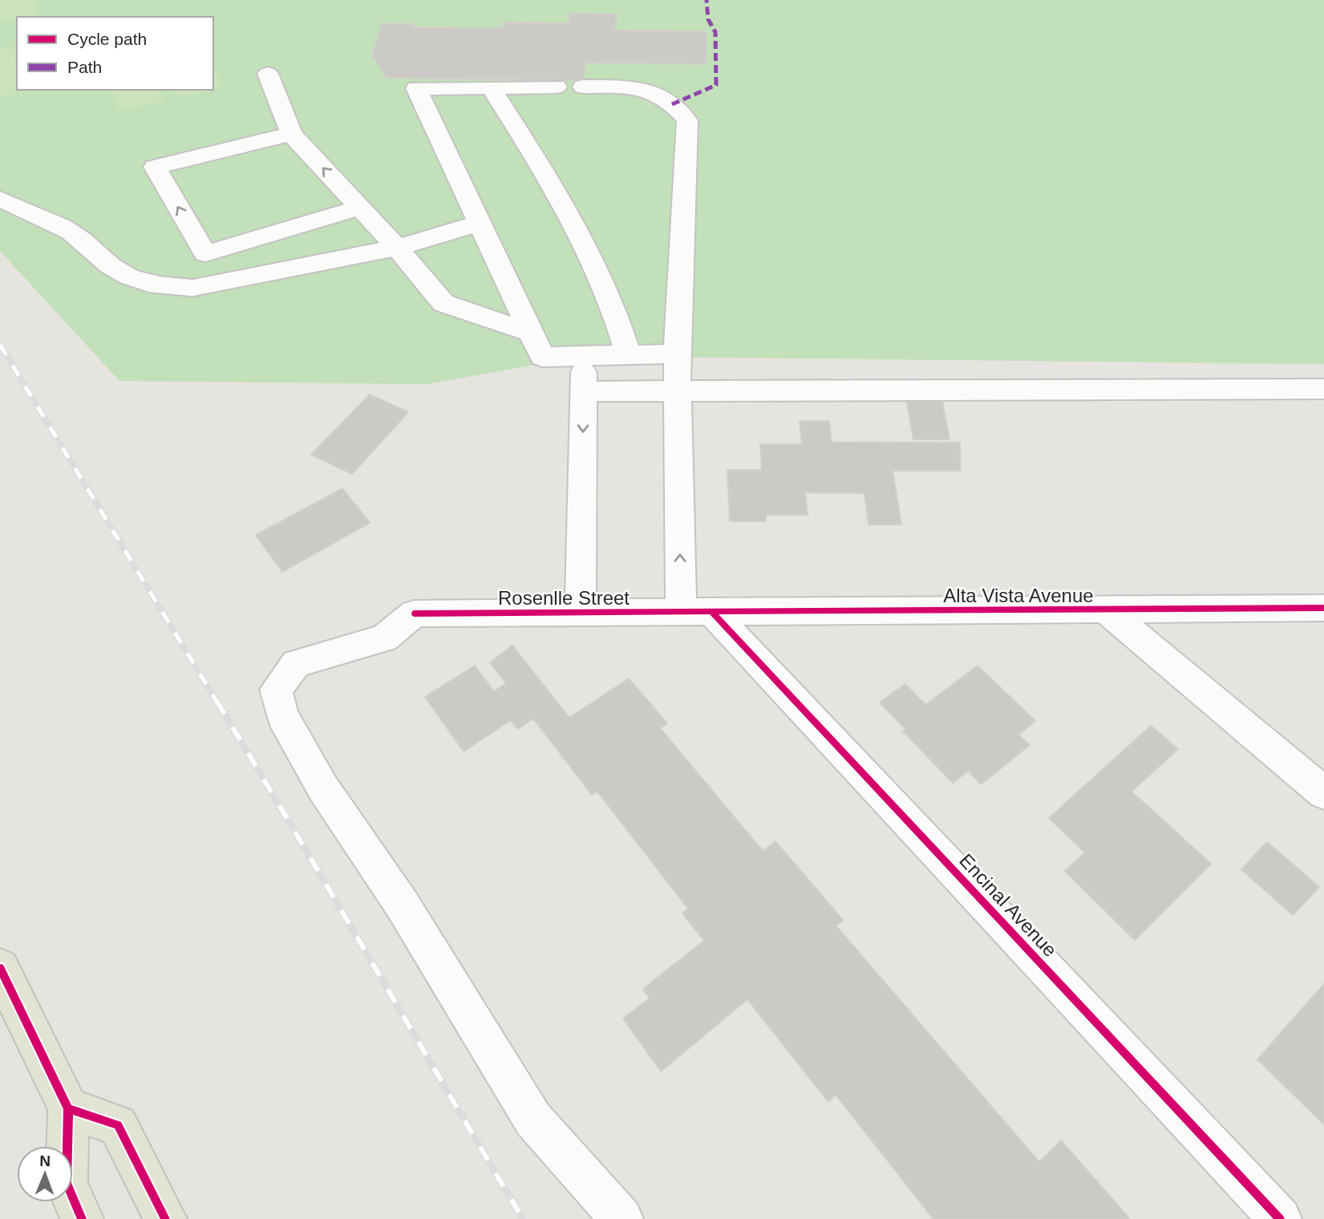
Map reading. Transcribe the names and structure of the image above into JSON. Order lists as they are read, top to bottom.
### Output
{
  "streets": {
    "street": ["Alta Vista Avenue", "Rosenlle Street", "Encinal Avenue"]
  },
  "crossings": [
    ["Alta Vista Avenue", "Rosenlle Street"],
    ["Alta Vista Avenue", "Encinal Avenue"],
    ["Rosenlle Street", "Encinal Avenue"]
  ],
  "legend": ["Cycle path", "Path"],
  "north": "top"
}
